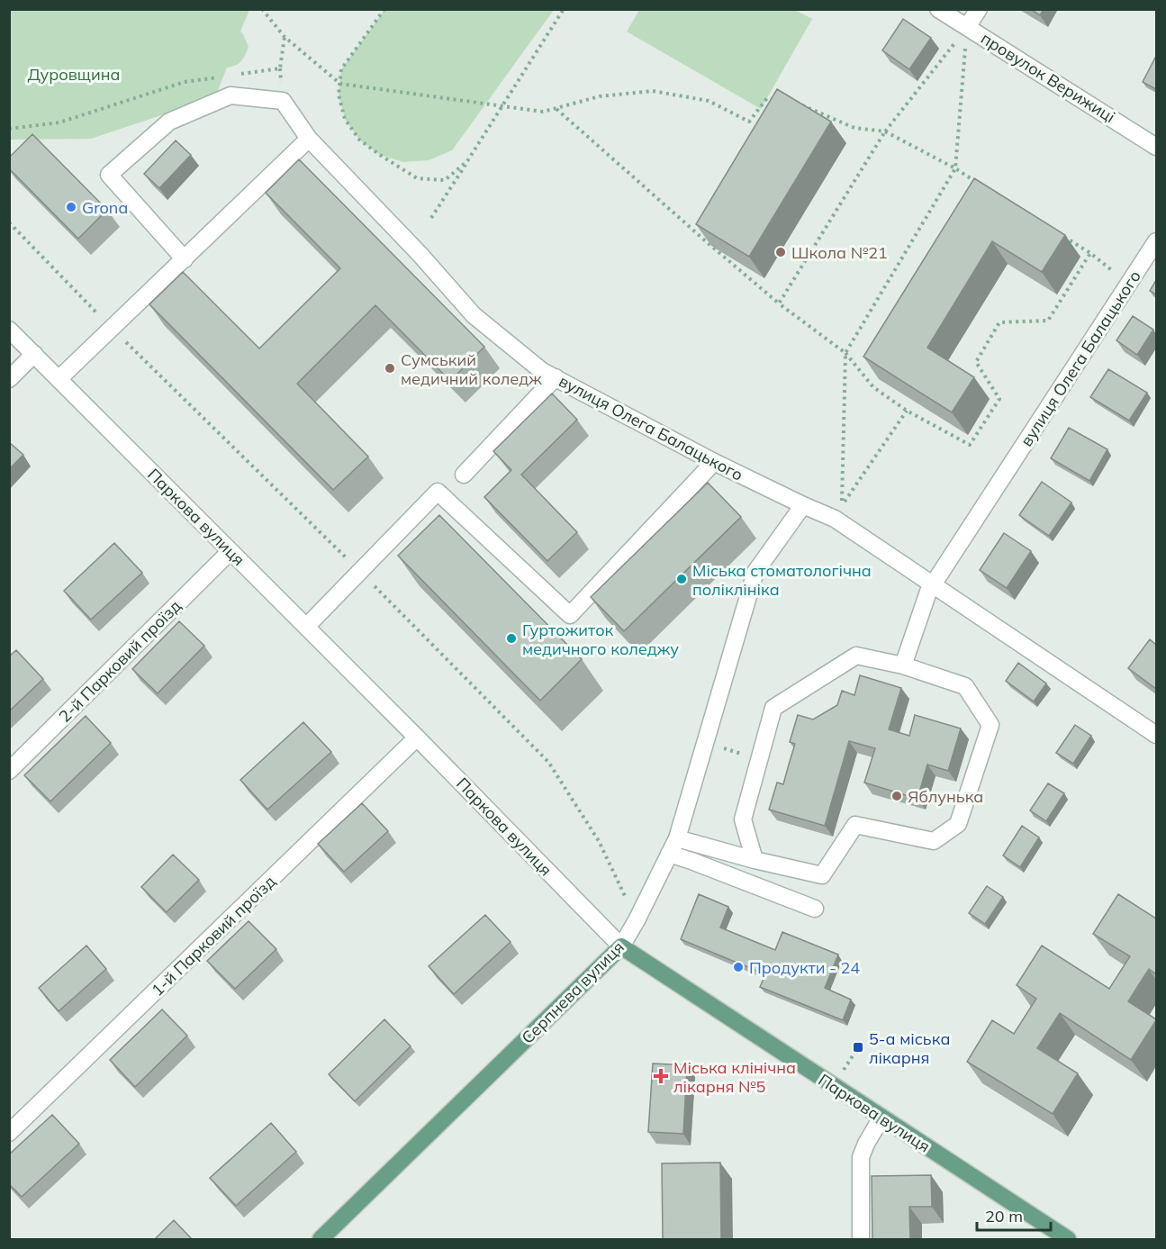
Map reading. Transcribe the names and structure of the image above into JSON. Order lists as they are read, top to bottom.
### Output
{
  "streets": {
    "main road": ["Паркова вулиця", "Серпнева вулиця"],
    "street": [
      "провулок Верижиці",
      "вулиця Олега Балацького",
      "2-й Парковий проїзд",
      "1-й Парковий проїзд"
    ]
  },
  "crossings": [
    ["вулиця Олега Балацького", "Серпнева вулиця"],
    ["Паркова вулиця", "2-й Парковий проїзд"],
    ["Паркова вулиця", "1-й Парковий проїзд"],
    ["Паркова вулиця", "Серпнева вулиця"]
  ],
  "parks": ["Дуровщина"],
  "places": {
    "other": [
      "Grona",
      "Школа №21",
      "Сумський медичний коледж",
      "Міська стоматологічна поліклініка",
      "Гуртожиток медичного коледжу",
      "Яблунька",
      "Продукти - 24"
    ],
    "transit": ["5-а міська лікарня"],
    "health": ["Міська клінічна лікарня №5"]
  },
  "scale_bar": "20 m"
}
